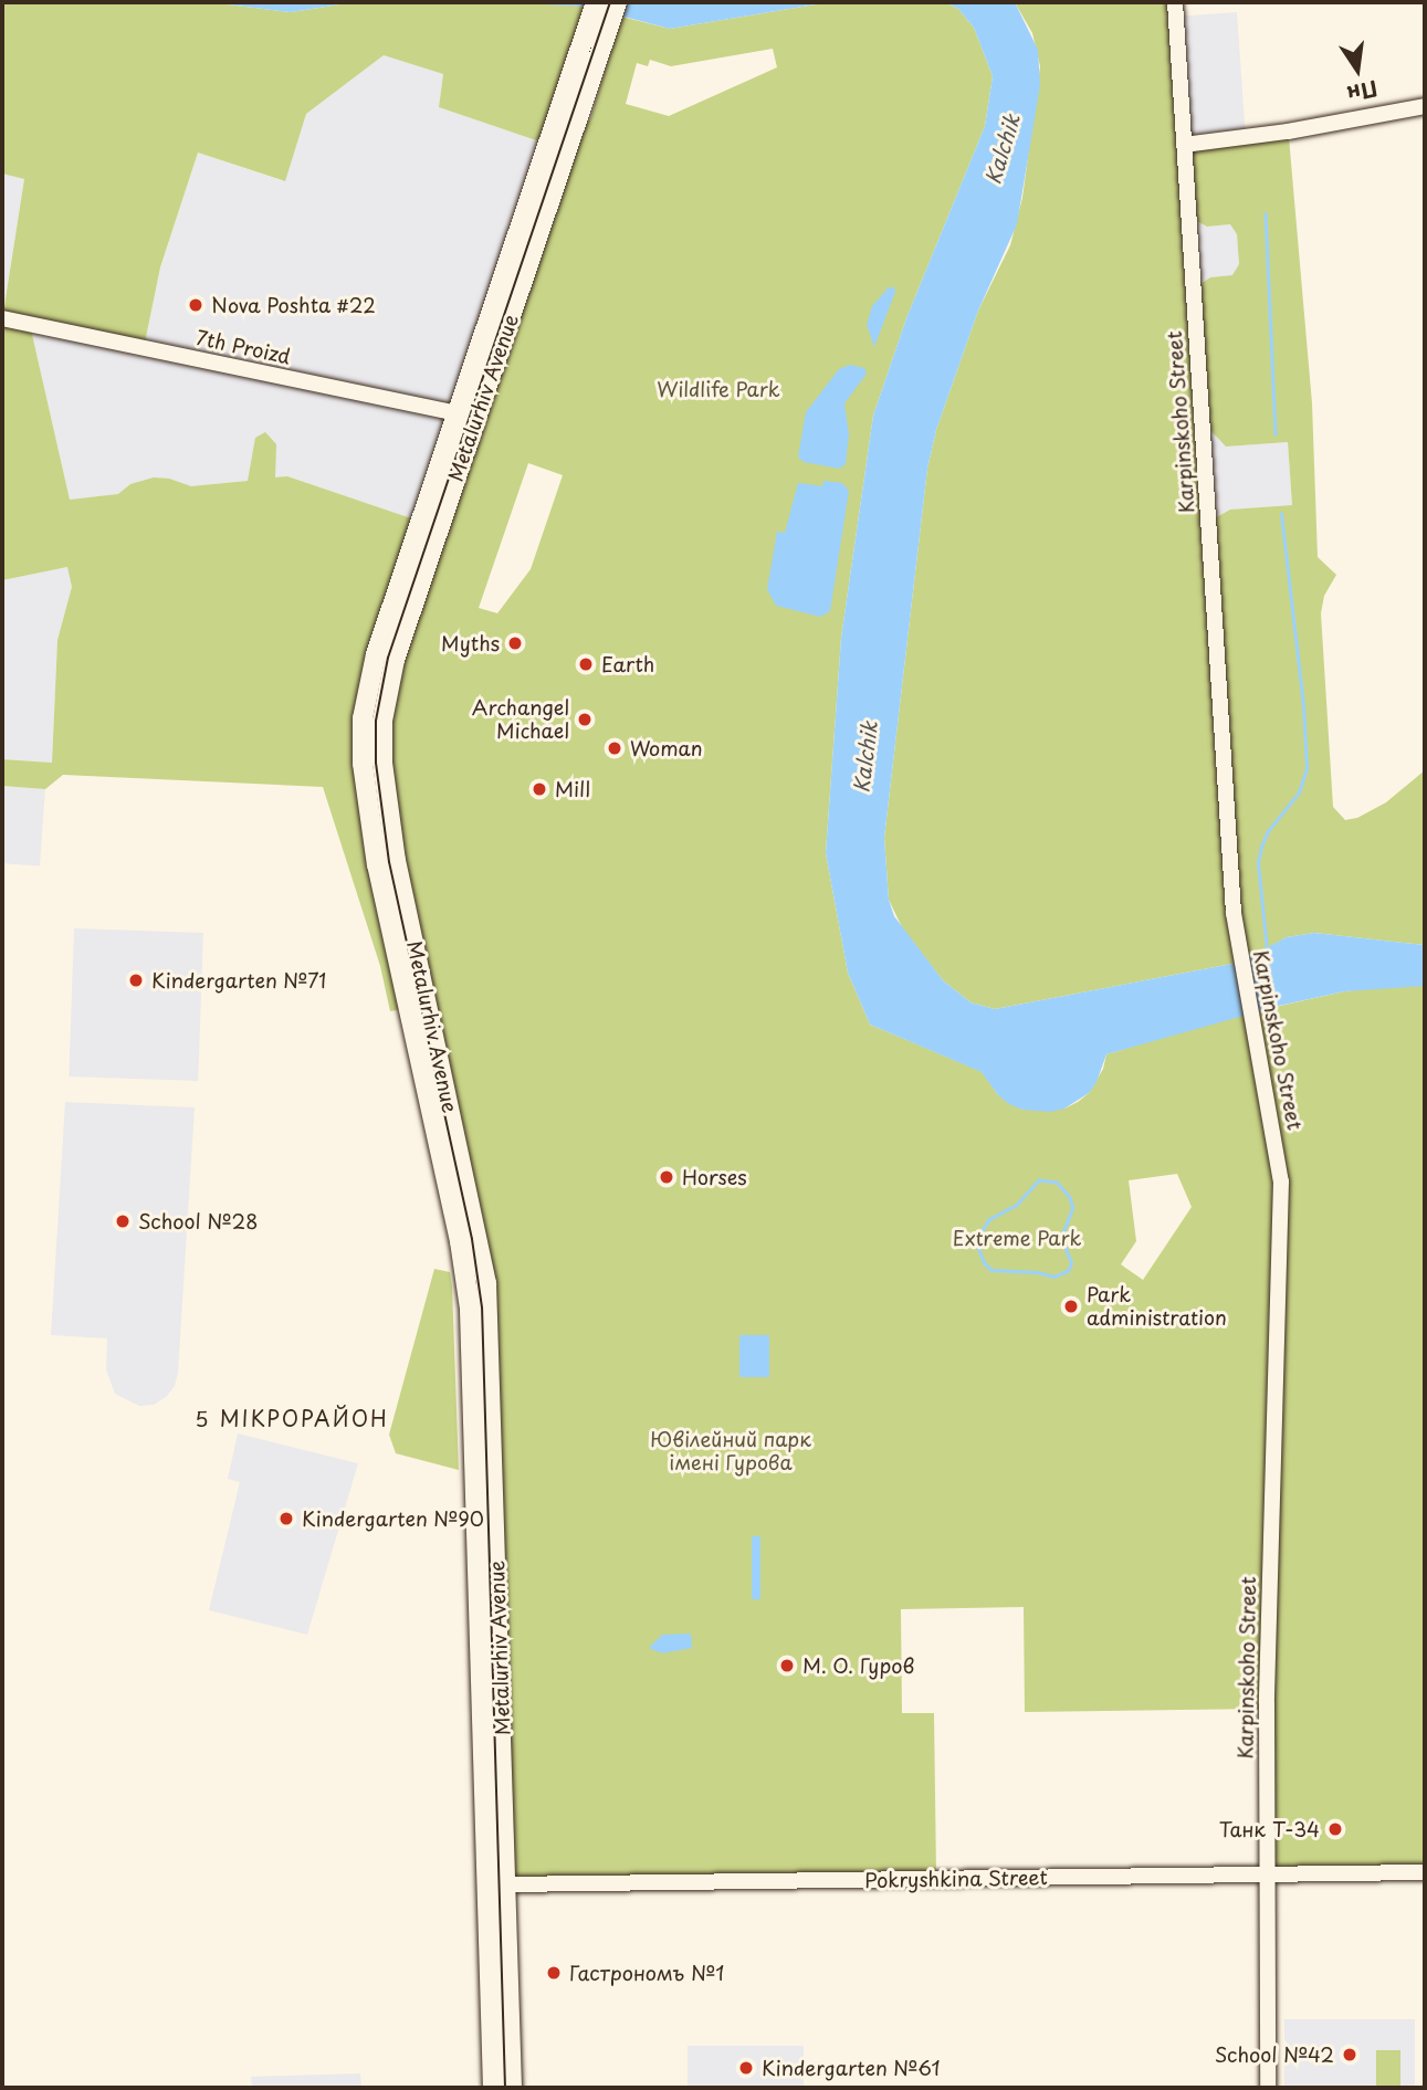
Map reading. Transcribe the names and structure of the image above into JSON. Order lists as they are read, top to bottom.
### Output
{
  "streets": {
    "main road": ["Metalurhiv Avenue"],
    "street": ["7th Proizd", "Karpinskoho Street", "Pokryshkina Street"]
  },
  "crossings": [
    ["7th Proizd", "Metalurhiv Avenue"],
    ["Metalurhiv Avenue", "Pokryshkina Street"],
    ["Karpinskoho Street", "Pokryshkina Street"]
  ],
  "districts": ["5 МІКРОРАЙОН"],
  "water": ["Kalchik"],
  "parks": ["Wildlife Park", "Extreme Park", "Ювілейний парк імені Гурова"],
  "places": [
    "Nova Poshta #22",
    "Myths",
    "Earth",
    "Archangel Michael",
    "Woman",
    "Mill",
    "Kindergarten №71",
    "Horses",
    "School №28",
    "Park administration",
    "Kindergarten №90",
    "М. О. Гуров",
    "Танк Т-34",
    "Гастрономъ №1",
    "School №42",
    "Kindergarten №61"
  ],
  "north": "bottom"
}
